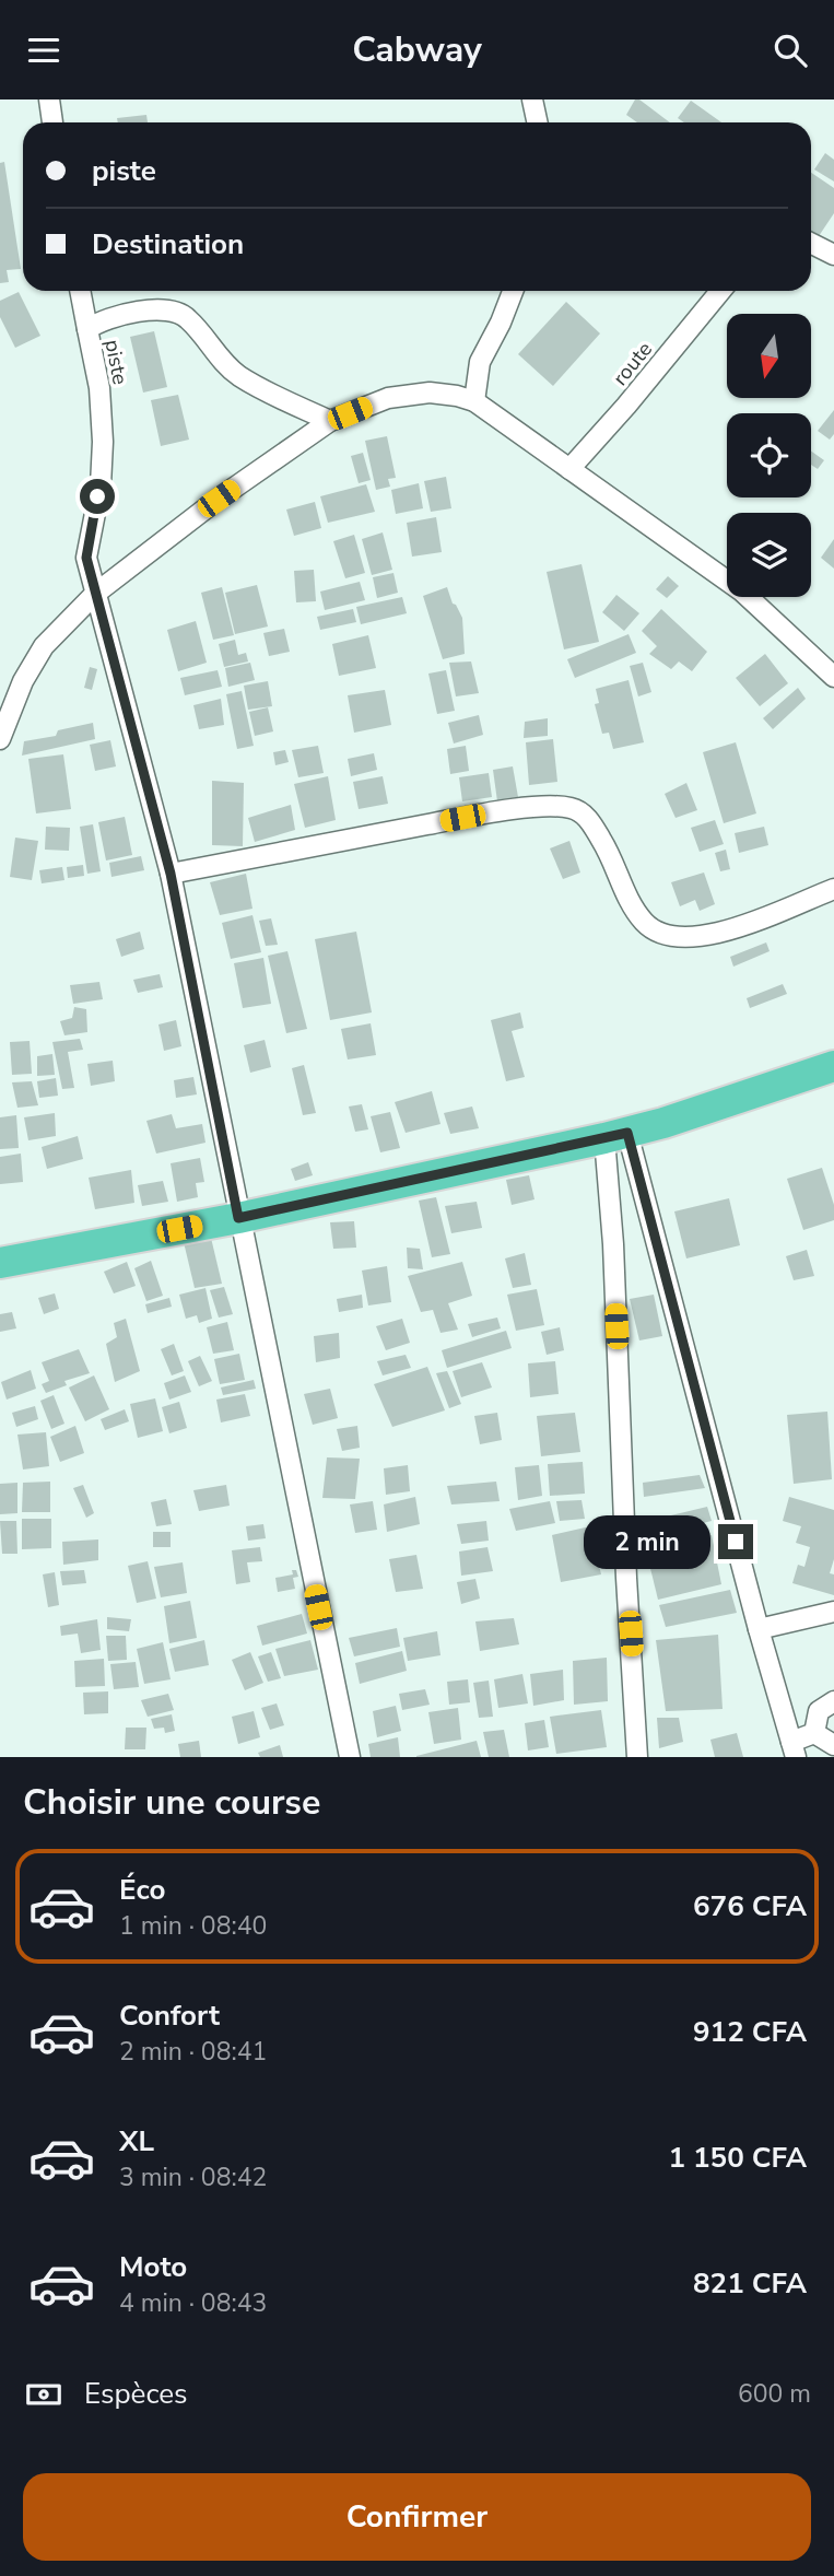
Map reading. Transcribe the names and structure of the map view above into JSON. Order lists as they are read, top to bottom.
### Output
{
  "streets": {
    "street": ["piste", "route"]
  },
  "north": "bottom",
  "page": {
    "header": "Cabway",
    "banner": ["piste", "Destination"],
    "bubble": "2 min",
    "heading": "Choisir une course",
    "list": [
      {
        "name": "Éco",
        "note": "1 min · 08:40",
        "value": "676 CFA"
      },
      {
        "name": "Confort",
        "note": "2 min · 08:41",
        "value": "912 CFA"
      },
      {
        "name": "XL",
        "note": "3 min · 08:42",
        "value": "1 150 CFA"
      },
      {
        "name": "Moto",
        "note": "4 min · 08:43",
        "value": "821 CFA"
      }
    ],
    "pay": ["Espèces", "600 m"],
    "buttons": "Confirmer"
  }
}
